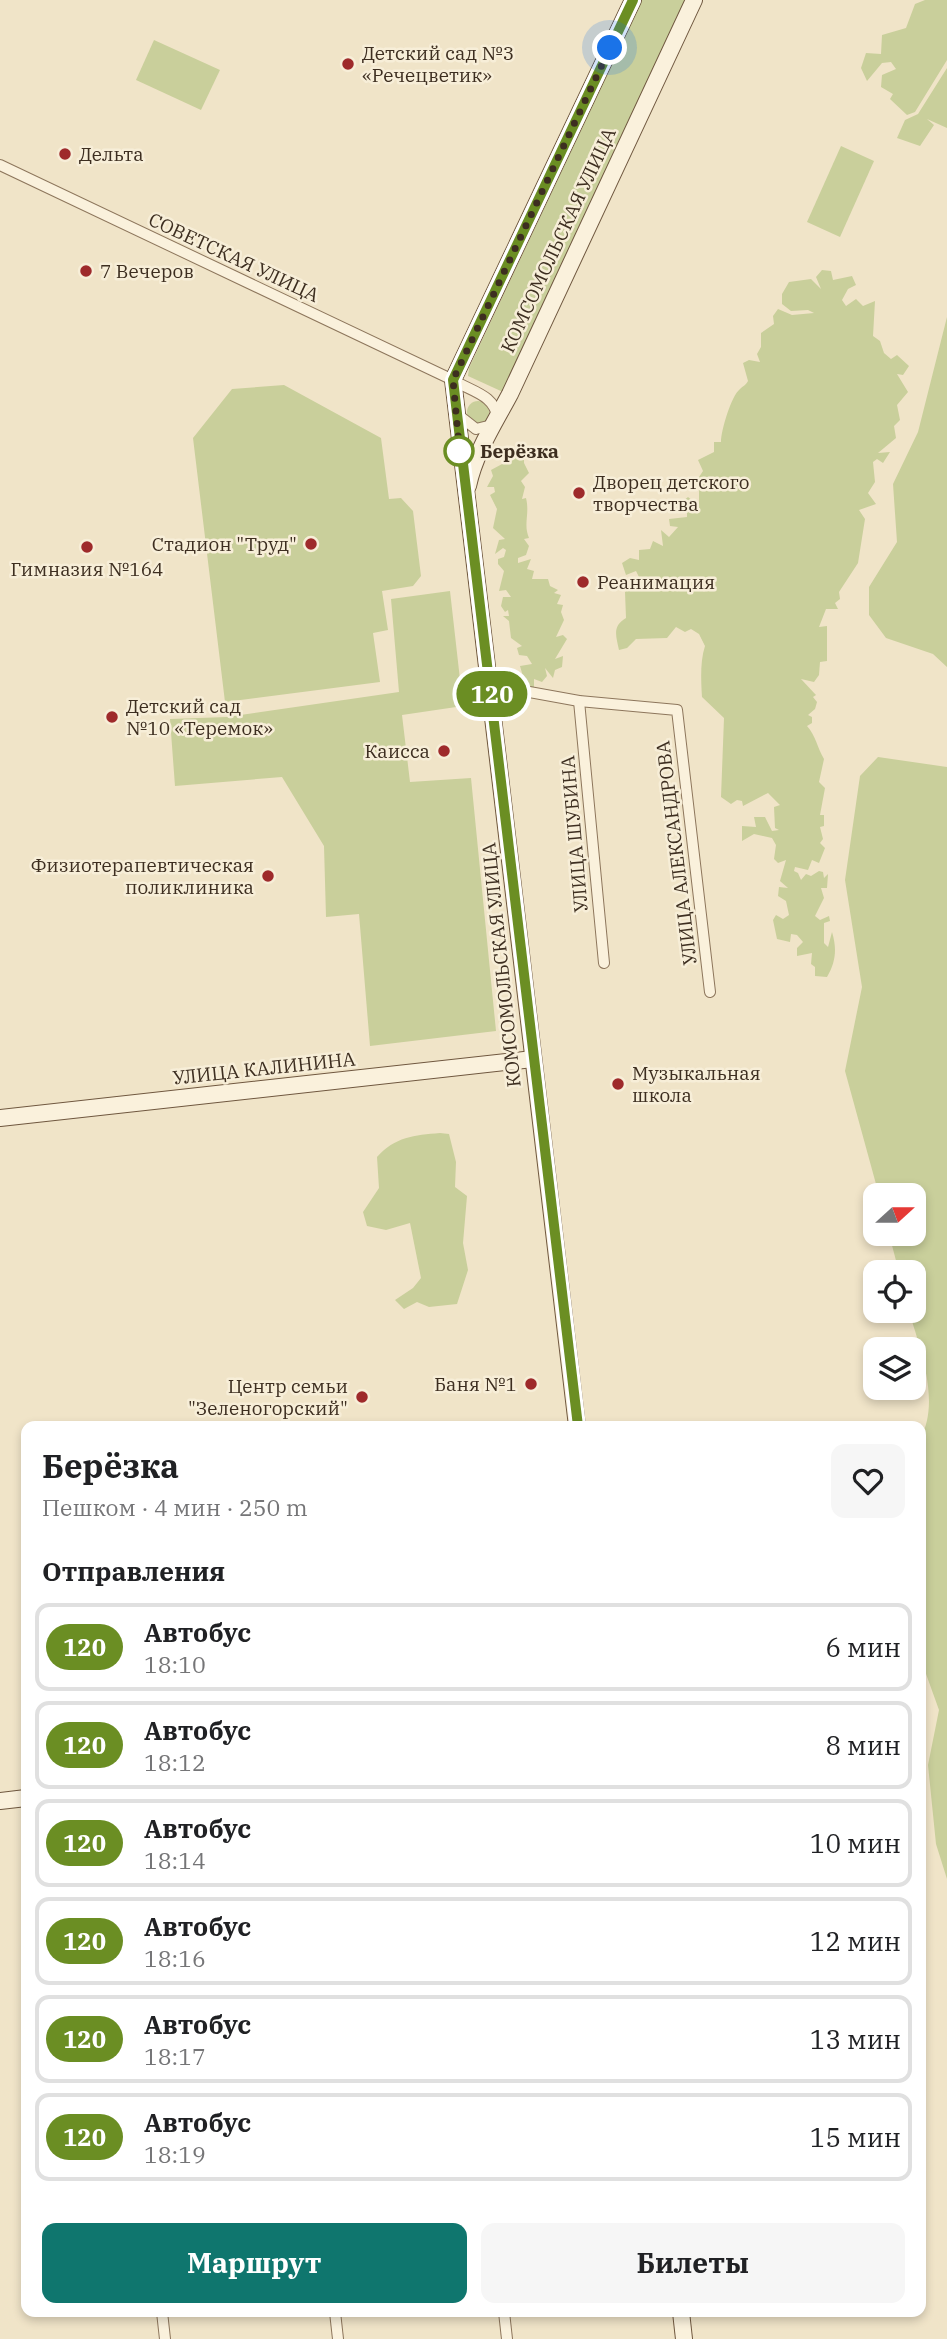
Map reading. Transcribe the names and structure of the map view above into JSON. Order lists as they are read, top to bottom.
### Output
{
  "streets": {
    "street": [
      "КОМСОМОЛЬСКАЯ УЛИЦА",
      "СОВЕТСКАЯ УЛИЦА",
      "УЛИЦА ШУБИНА",
      "УЛИЦА АЛЕКСАНДРОВА",
      "УЛИЦА КАЛИНИНА"
    ]
  },
  "crossings": [
    ["КОМСОМОЛЬСКАЯ УЛИЦА", "СОВЕТСКАЯ УЛИЦА"],
    ["КОМСОМОЛЬСКАЯ УЛИЦА", "УЛИЦА КАЛИНИНА"],
    ["УЛИЦА ШУБИНА", "УЛИЦА АЛЕКСАНДРОВА"]
  ],
  "places": [
    "Детский сад №3 «Речецветик»",
    "Дельта",
    "7 Вечеров",
    "Берёзка",
    "Дворец детского творчества",
    "Стадион \"Труд\"",
    "Гимназия №164",
    "Реанимация",
    "Детский сад №10 «Теремок»",
    "Каисса",
    "Физиотерапевтическая поликлиника",
    "Музыкальная школа",
    "Баня №1",
    "Центр семьи \"Зеленогорский\""
  ],
  "lines": ["bus line 120"],
  "north": "right",
  "page": {
    "on_map": "120",
    "heading": [
      ["Берёзка", "Пешком · 4 мин · 250 m"],
      "Отправления"
    ],
    "list": [
      {
        "mark": "120",
        "name": "Автобус",
        "note": "18:10",
        "value": "6 мин"
      },
      {
        "mark": "120",
        "name": "Автобус",
        "note": "18:12",
        "value": "8 мин"
      },
      {
        "mark": "120",
        "name": "Автобус",
        "note": "18:14",
        "value": "10 мин"
      },
      {
        "mark": "120",
        "name": "Автобус",
        "note": "18:16",
        "value": "12 мин"
      },
      {
        "mark": "120",
        "name": "Автобус",
        "note": "18:17",
        "value": "13 мин"
      },
      {
        "mark": "120",
        "name": "Автобус",
        "note": "18:19",
        "value": "15 мин"
      }
    ],
    "buttons": ["Маршрут", "Билеты"]
  }
}
